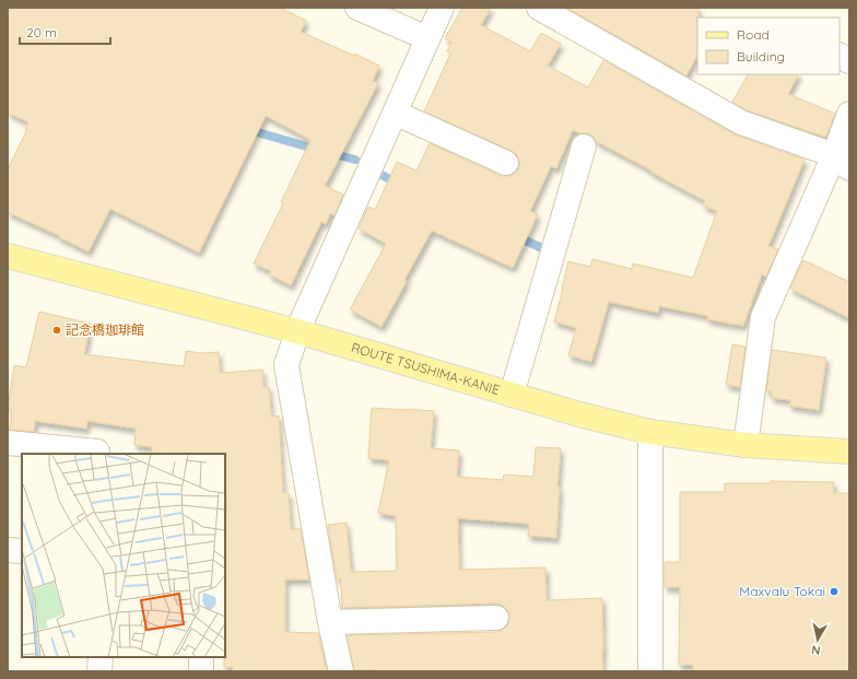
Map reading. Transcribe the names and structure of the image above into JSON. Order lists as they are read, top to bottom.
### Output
{
  "streets": {
    "main road": ["ROUTE TSUSHIMA-KANIE"]
  },
  "places": ["記念橋珈琲館", "Maxvalu Tokai"],
  "legend": ["Road", "Building"],
  "scale_bar": "20 m",
  "north": "bottom"
}
